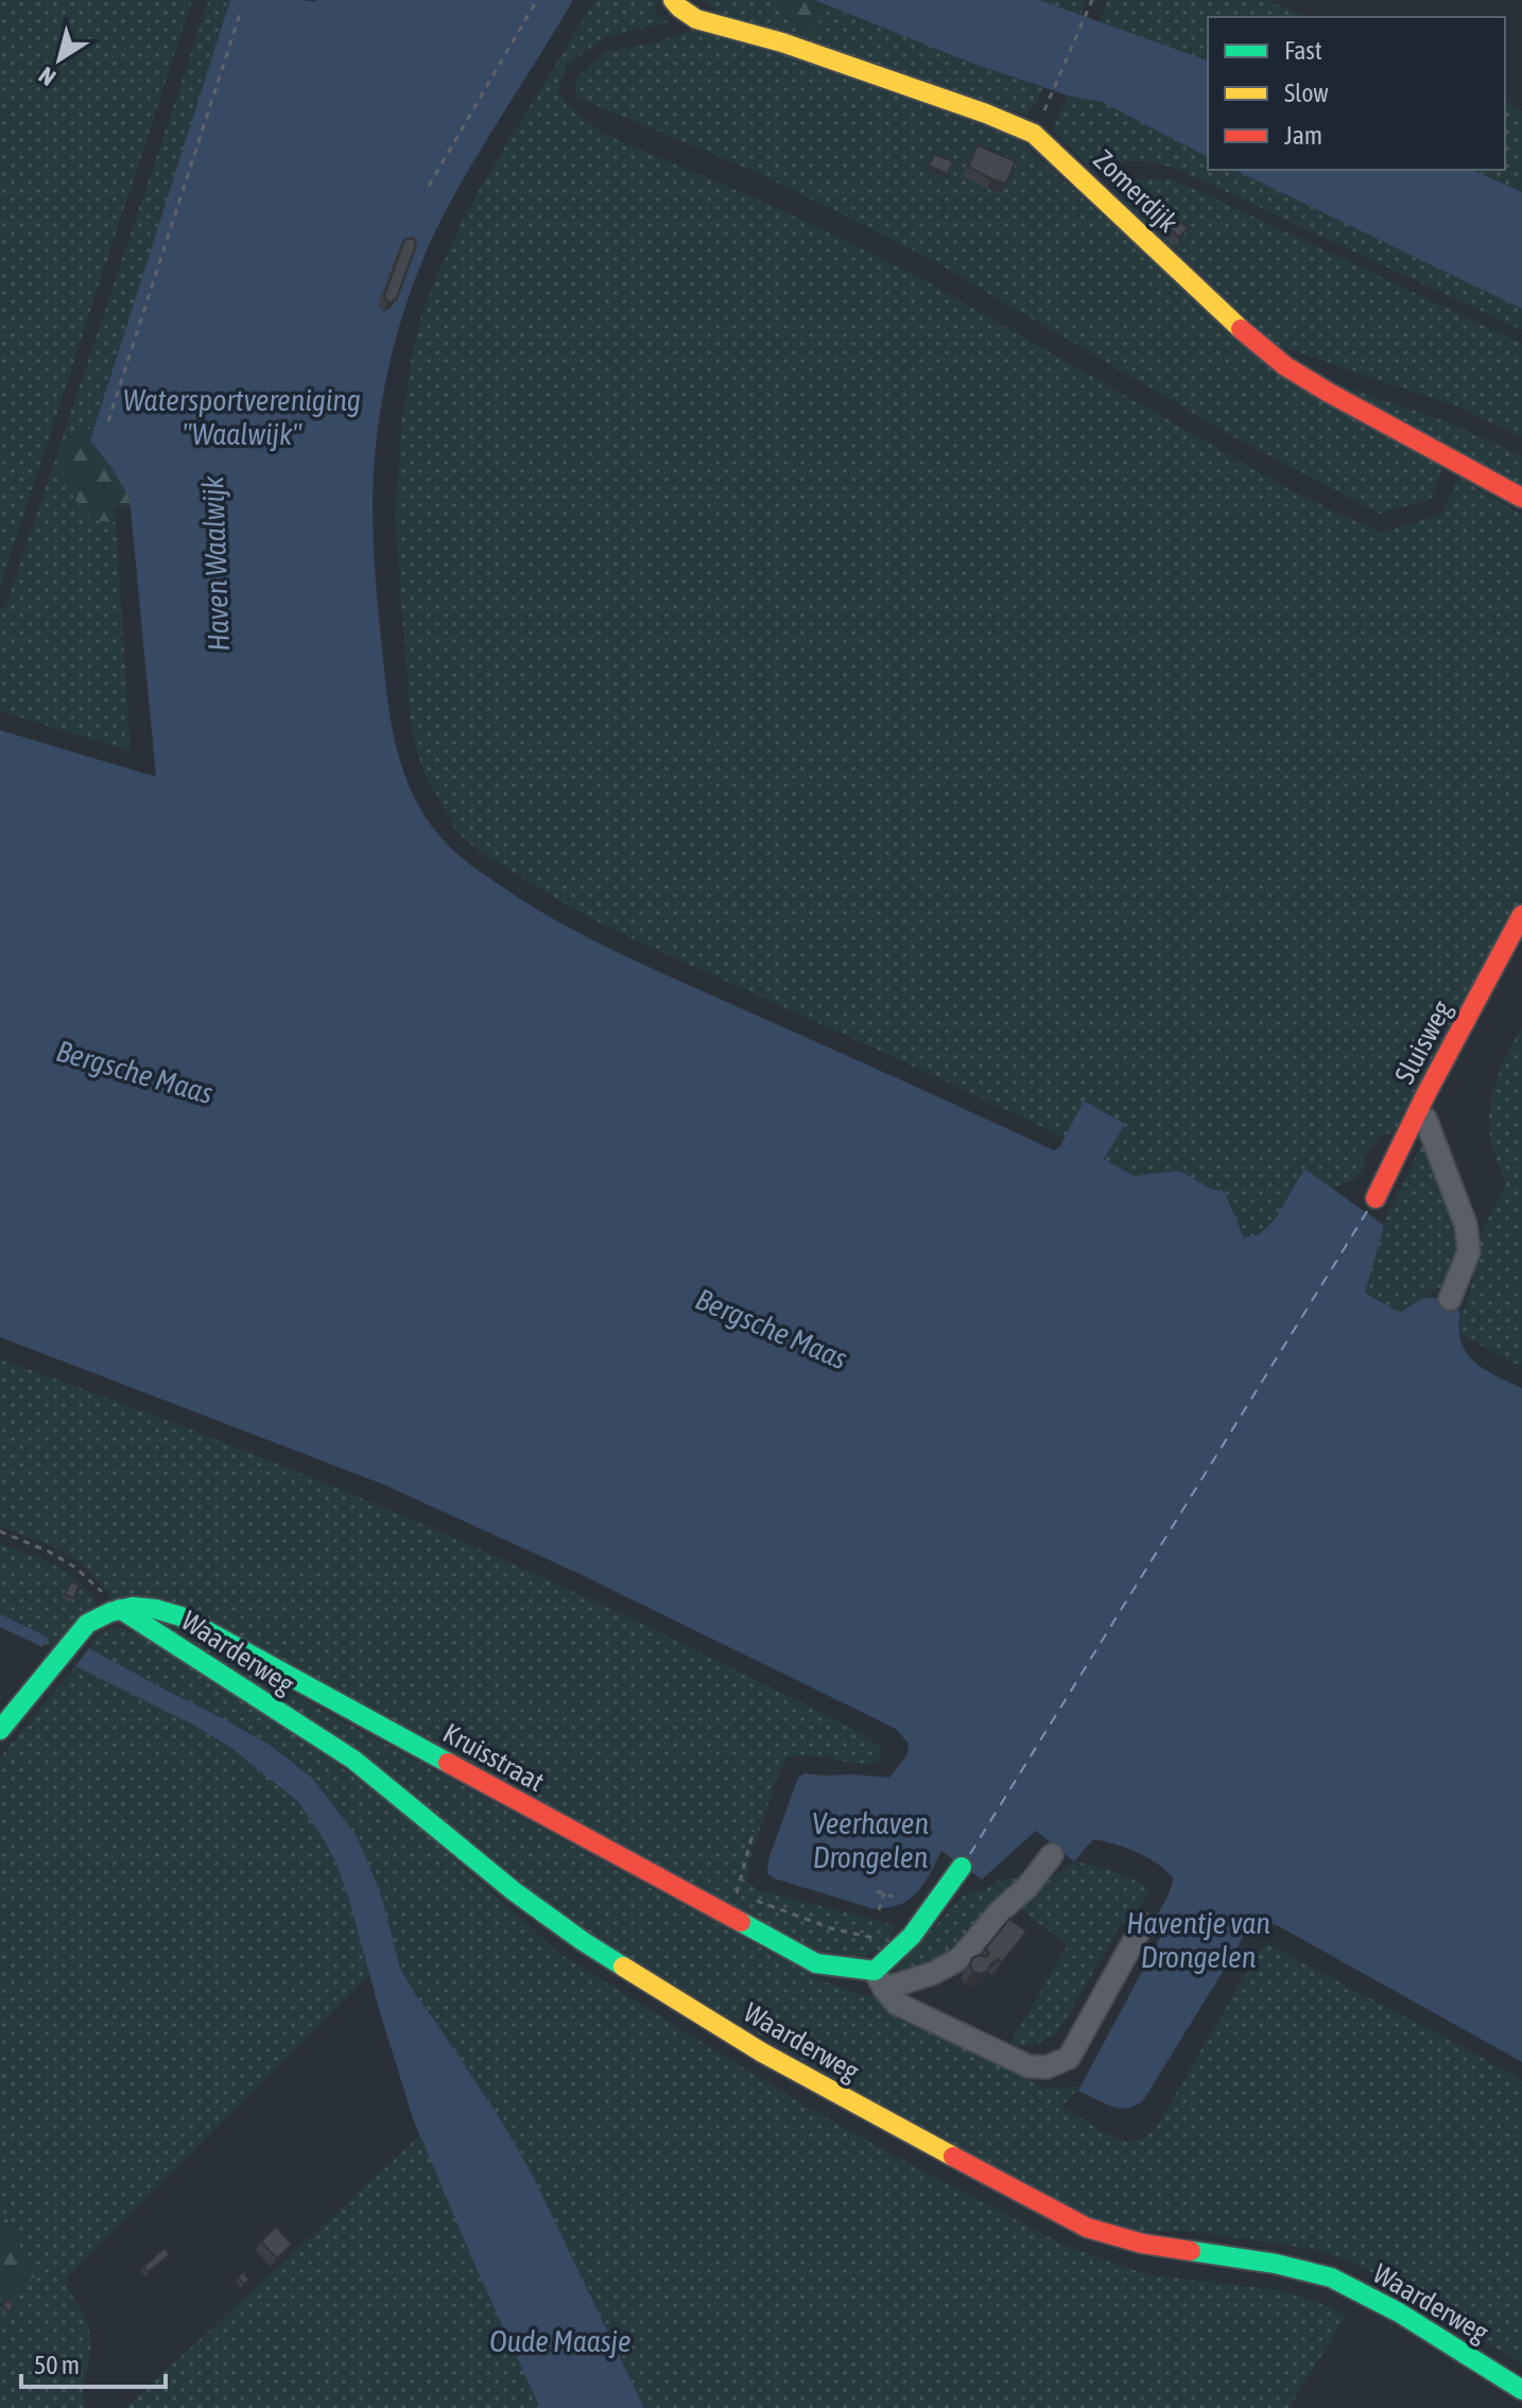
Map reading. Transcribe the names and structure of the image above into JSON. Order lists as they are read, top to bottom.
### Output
{
  "streets": {
    "street": [
      "Zomerdijk",
      "Sluisweg",
      "Waarderweg",
      "Kruisstraat"
    ]
  },
  "crossings": [
    ["Waarderweg", "Kruisstraat"]
  ],
  "water": [
    "Watersportvereniging \"Waalwijk\"",
    "Haven Waalwijk",
    "Bergsche Maas",
    "Veerhaven Drongelen",
    "Haventje van Drongelen",
    "Oude Maasje"
  ],
  "legend": ["Fast", "Slow", "Jam"],
  "scale_bar": "50 m",
  "north": "bottom left"
}
